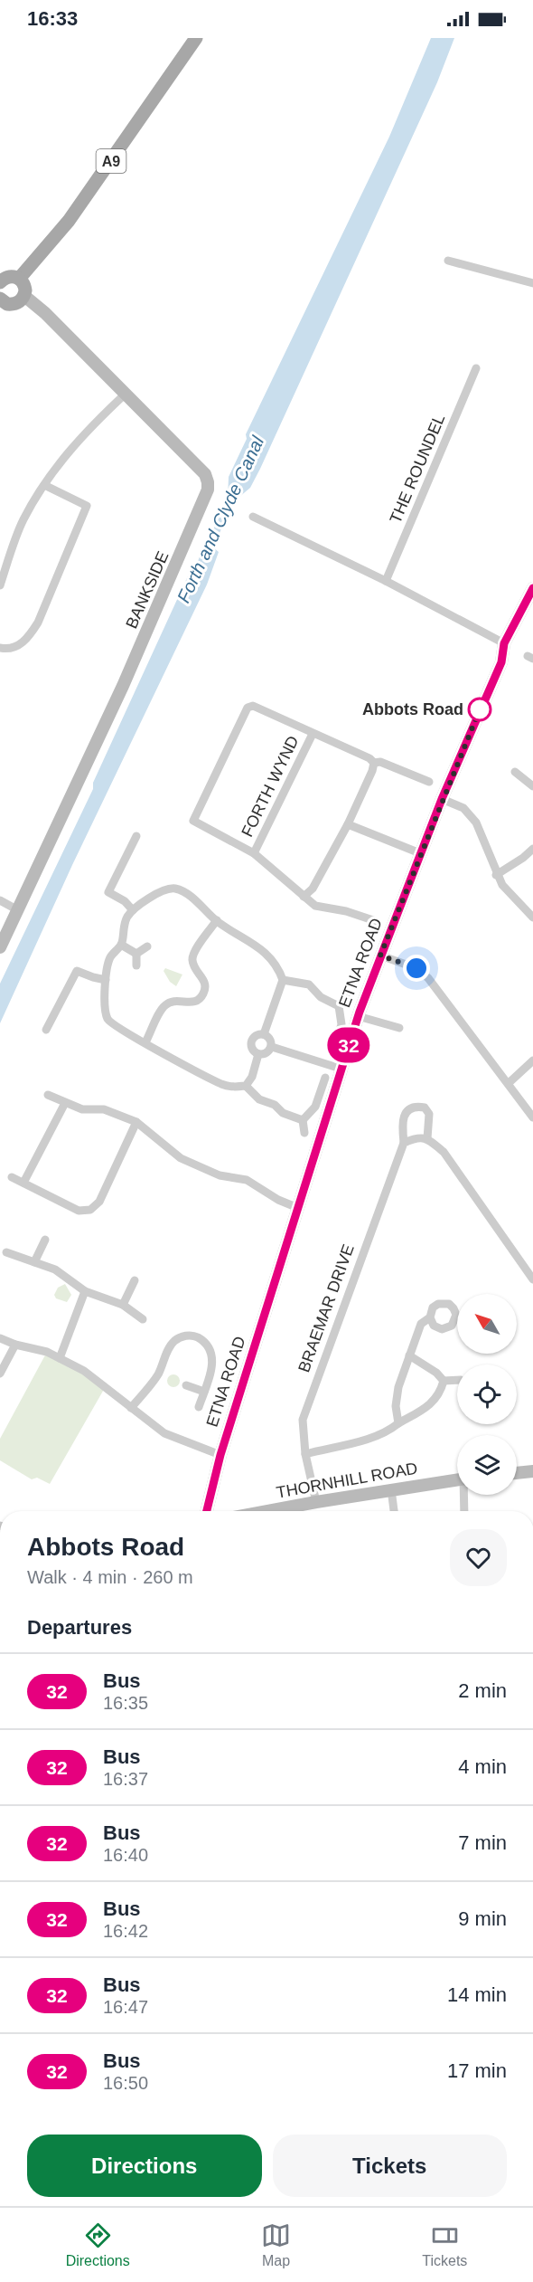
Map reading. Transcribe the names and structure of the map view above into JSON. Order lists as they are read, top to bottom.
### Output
{
  "streets": {
    "main road": ["A9"],
    "street": [
      "THE ROUNDEL",
      "BANKSIDE",
      "FORTH WYND",
      "ETNA ROAD",
      "BRAEMAR DRIVE",
      "THORNHILL ROAD"
    ]
  },
  "crossings": [
    ["BRAEMAR DRIVE", "THORNHILL ROAD"]
  ],
  "water": ["Forth and Clyde Canal"],
  "places": ["Abbots Road"],
  "lines": ["bus line 32"],
  "north": "top left",
  "page": {
    "status": "16:33",
    "on_map": "32",
    "heading": [
      ["Abbots Road", "Walk · 4 min · 260 m"],
      "Departures"
    ],
    "list": [
      {
        "mark": "32",
        "name": "Bus",
        "note": "16:35",
        "value": "2 min"
      },
      {
        "mark": "32",
        "name": "Bus",
        "note": "16:37",
        "value": "4 min"
      },
      {
        "mark": "32",
        "name": "Bus",
        "note": "16:40",
        "value": "7 min"
      },
      {
        "mark": "32",
        "name": "Bus",
        "note": "16:42",
        "value": "9 min"
      },
      {
        "mark": "32",
        "name": "Bus",
        "note": "16:47",
        "value": "14 min"
      },
      {
        "mark": "32",
        "name": "Bus",
        "note": "16:50",
        "value": "17 min"
      }
    ],
    "buttons": ["Directions", "Tickets"],
    "tabs": ["Directions", "Map", "Tickets"]
  }
}
